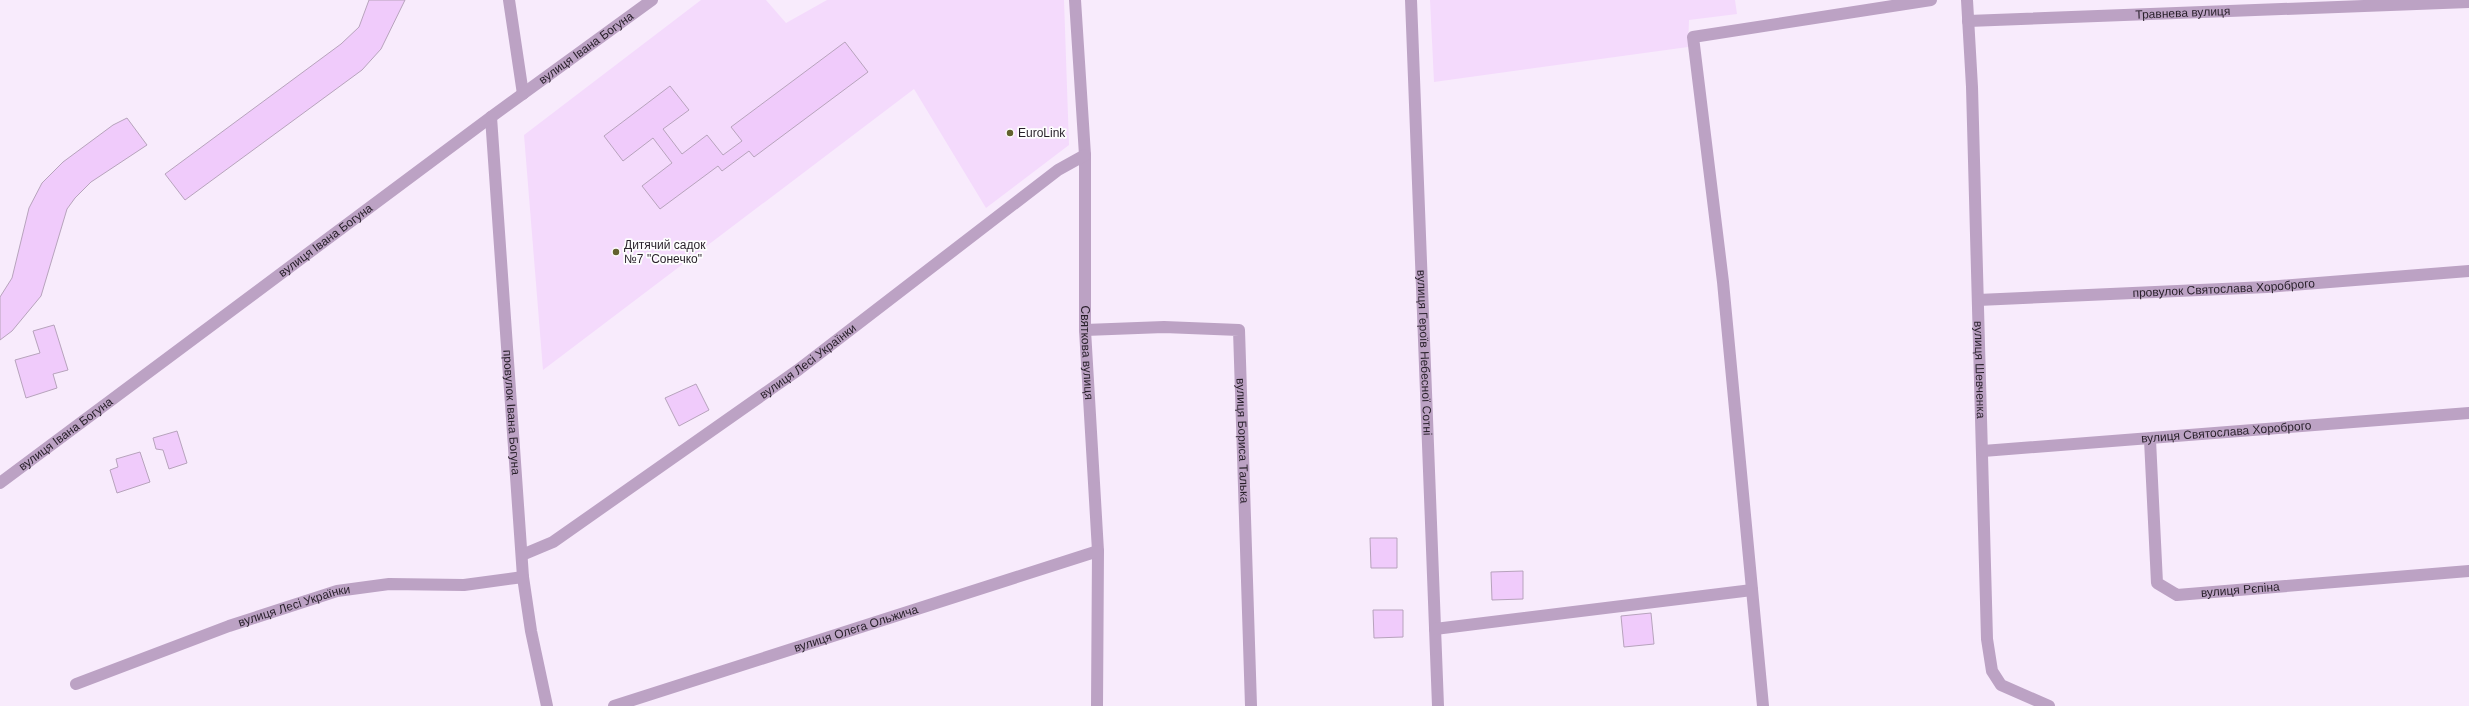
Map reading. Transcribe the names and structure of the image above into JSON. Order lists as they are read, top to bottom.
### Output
{
  "streets": {
    "street": [
      "Травнева вулиця",
      "вулиця Івана Богуна",
      "провулок Святослава Хороброго",
      "Святкова вулиця",
      "вулиця Героїв Небесної Сотні",
      "вулиця Лесі Українки",
      "вулиця Шевченка",
      "провулок Івана Богуна",
      "вулиця Святослава Хороброго",
      "вулиця Бориса Талька",
      "вулиця Рєпіна",
      "вулиця Олега Ольжича"
    ]
  },
  "crossings": [
    ["Травнева вулиця", "вулиця Шевченка"],
    ["вулиця Івана Богуна", "провулок Івана Богуна"],
    ["провулок Святослава Хороброго", "вулиця Шевченка"],
    ["Святкова вулиця", "вулиця Лесі Українки"],
    ["Святкова вулиця", "вулиця Бориса Талька"],
    ["Святкова вулиця", "вулиця Олега Ольжича"],
    ["вулиця Лесі Українки", "провулок Івана Богуна"],
    ["вулиця Шевченка", "вулиця Святослава Хороброго"],
    ["вулиця Святослава Хороброго", "вулиця Рєпіна"]
  ],
  "places": ["EuroLink", "Дитячий садок №7 \"Сонечко\""]
}
